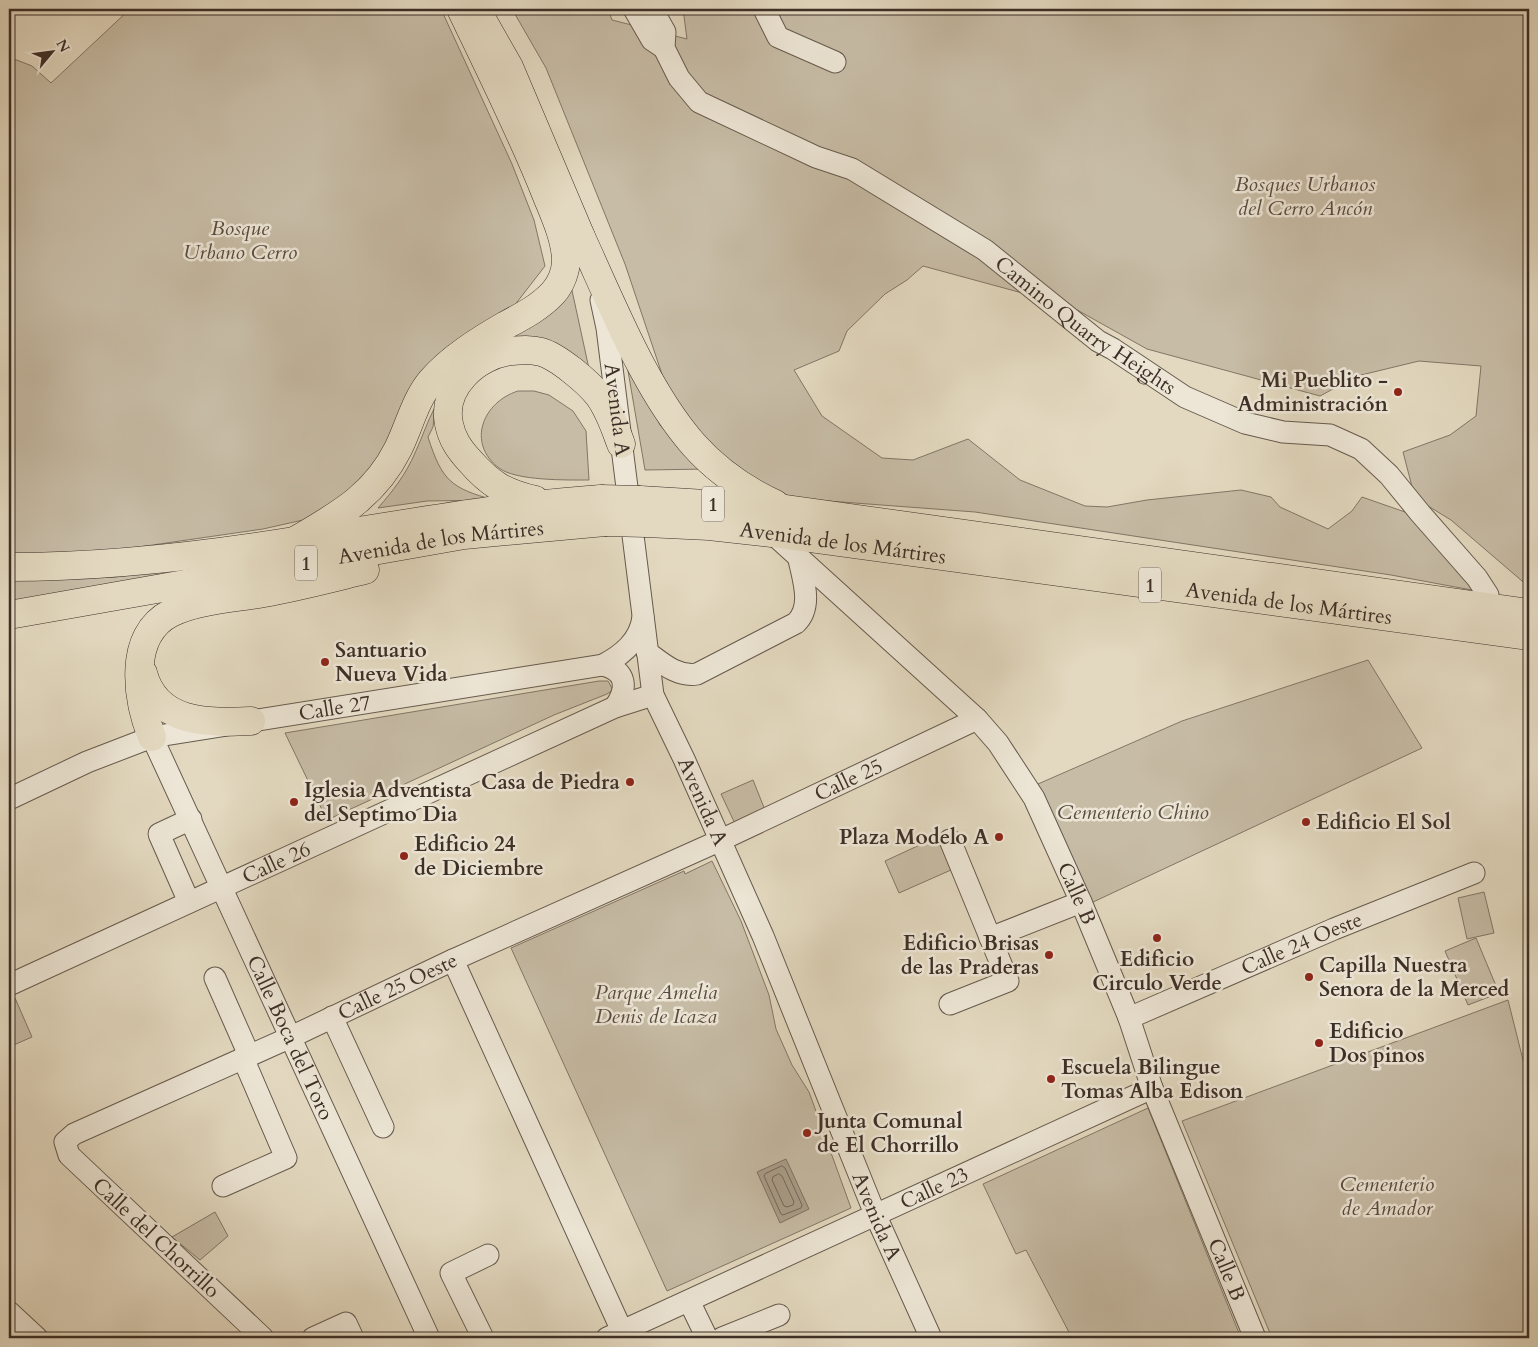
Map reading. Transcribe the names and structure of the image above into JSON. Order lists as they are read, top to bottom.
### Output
{
  "streets": {
    "main road": ["1", "Avenida de los Mártires"],
    "street": [
      "Camino Quarry Heights",
      "Avenida A",
      "Calle 27",
      "Calle 25",
      "Calle 26",
      "Calle B",
      "Calle 24 Oeste",
      "Calle 25 Oeste",
      "Calle Boca del Toro",
      "Calle 23",
      "Calle del Chorrillo"
    ]
  },
  "crossings": [
    ["Camino Quarry Heights", "Avenida de los Mártires"],
    ["Avenida A", "Calle 27"],
    ["Avenida A", "Calle 25"],
    ["Avenida A", "Calle 26"],
    ["Avenida A", "Calle 25 Oeste"],
    ["Avenida A", "Calle 23"],
    ["Avenida de los Mártires", "Calle B"],
    ["Calle 27", "Calle Boca del Toro"],
    ["Calle 25", "Calle B"],
    ["Calle 25", "Calle 25 Oeste"],
    ["Calle 26", "Calle Boca del Toro"],
    ["Calle B", "Calle 24 Oeste"],
    ["Calle B", "Calle 23"],
    ["Calle 25 Oeste", "Calle Boca del Toro"],
    ["Calle 25 Oeste", "Calle del Chorrillo"]
  ],
  "parks": [
    "Bosques Urbanos del Cerro Ancón",
    "Bosque Urbano Cerro",
    "Cementerio Chino",
    "Parque Amelia Denis de Icaza",
    "Cementerio de Amador"
  ],
  "places": [
    "Mi Pueblito - Administración",
    "Santuario Nueva Vida",
    "Casa de Piedra",
    "Iglesia Adventista del Septimo Dia",
    "Edificio El Sol",
    "Plaza Modelo A",
    "Edificio 24 de Diciembre",
    "Edificio Circulo Verde",
    "Edificio Brisas de las Praderas",
    "Capilla Nuestra Senora de la Merced",
    "Edificio Dos pinos",
    "Escuela Bilingue Tomas Alba Edison",
    "Junta Comunal de El Chorrillo"
  ],
  "north": "top right"
}
